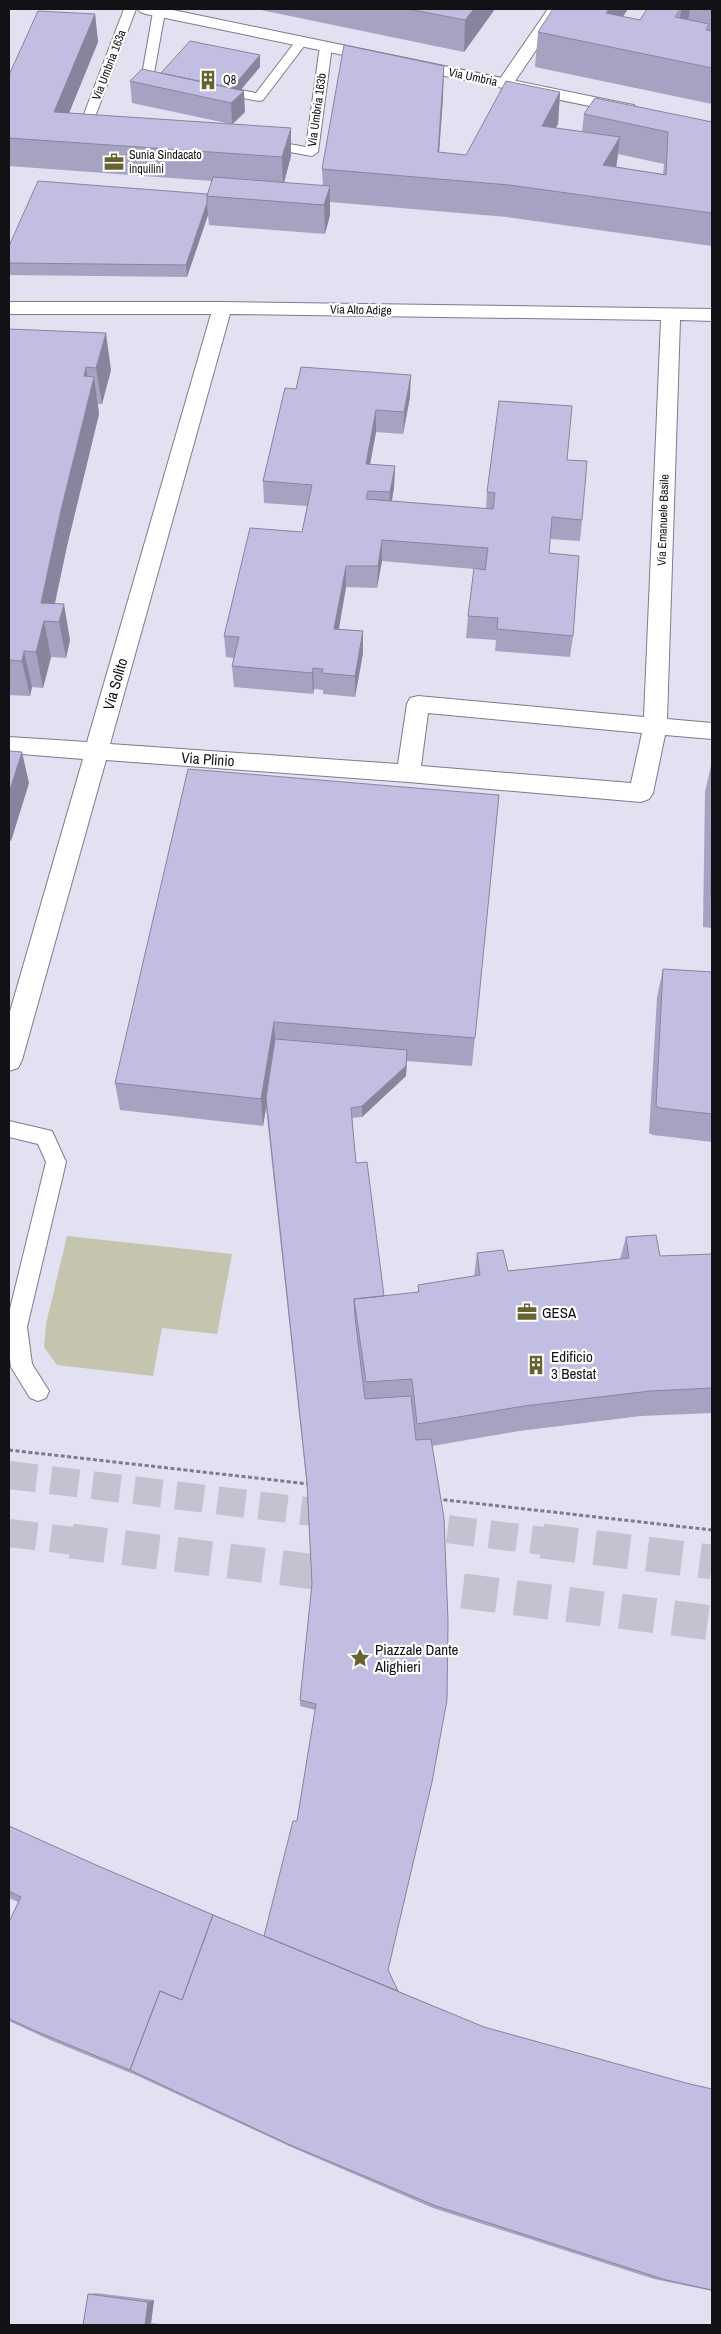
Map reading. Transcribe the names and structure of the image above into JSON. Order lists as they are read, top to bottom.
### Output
{
  "streets": {
    "street": [
      "Via Umbria",
      "Via Alto Adige",
      "Via Emanuele Basile",
      "Via Solìto",
      "Via Plinio"
    ],
    "lane": ["Via Umbria 163a", "Via Umbria 163b"]
  },
  "crossings": [
    ["Via Umbria", "Via Umbria 163b"],
    ["Via Alto Adige", "Via Emanuele Basile"],
    ["Via Alto Adige", "Via Solìto"],
    ["Via Emanuele Basile", "Via Plinio"],
    ["Via Solìto", "Via Plinio"]
  ],
  "places": {
    "building": ["Q8", "Edificio 3 Bestat"],
    "office": ["Sunia Sindacato inquilini", "GESA"],
    "place": ["Piazzale Dante Alighieri"]
  }
}
